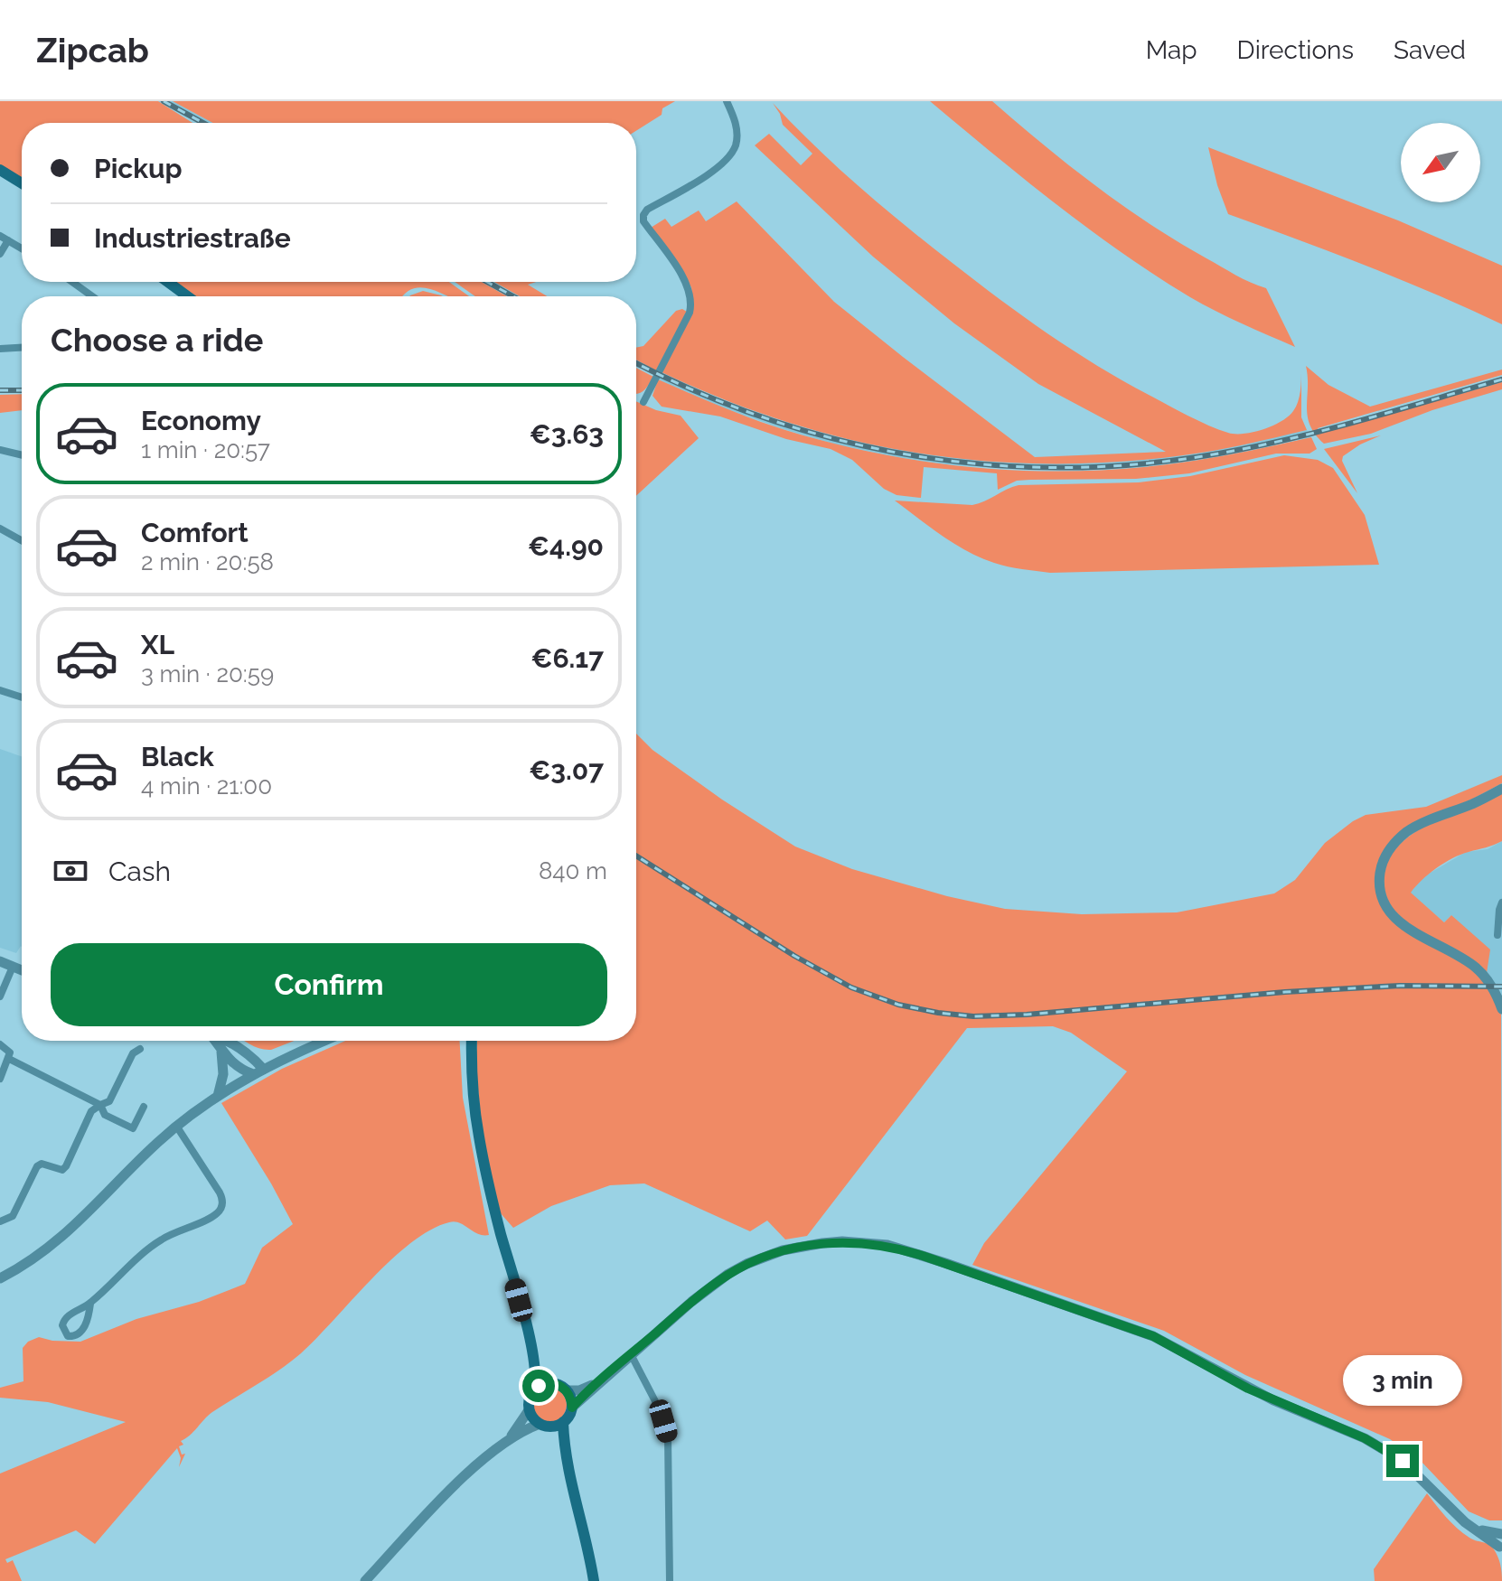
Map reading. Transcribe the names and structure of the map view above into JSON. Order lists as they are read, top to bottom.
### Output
{
  "north": "bottom left",
  "page": {
    "header": "Zipcab",
    "nav": ["Map", "Directions", "Saved"],
    "banner": ["Pickup", "Industriestraße"],
    "heading": "Choose a ride",
    "list": [
      {
        "name": "Economy",
        "note": "1 min · 20:57",
        "value": "€3.63"
      },
      {
        "name": "Comfort",
        "note": "2 min · 20:58",
        "value": "€4.90"
      },
      {
        "name": "XL",
        "note": "3 min · 20:59",
        "value": "€6.17"
      },
      {
        "name": "Black",
        "note": "4 min · 21:00",
        "value": "€3.07"
      }
    ],
    "pay": ["Cash", "840 m"],
    "buttons": "Confirm",
    "bubble": "3 min"
  }
}
